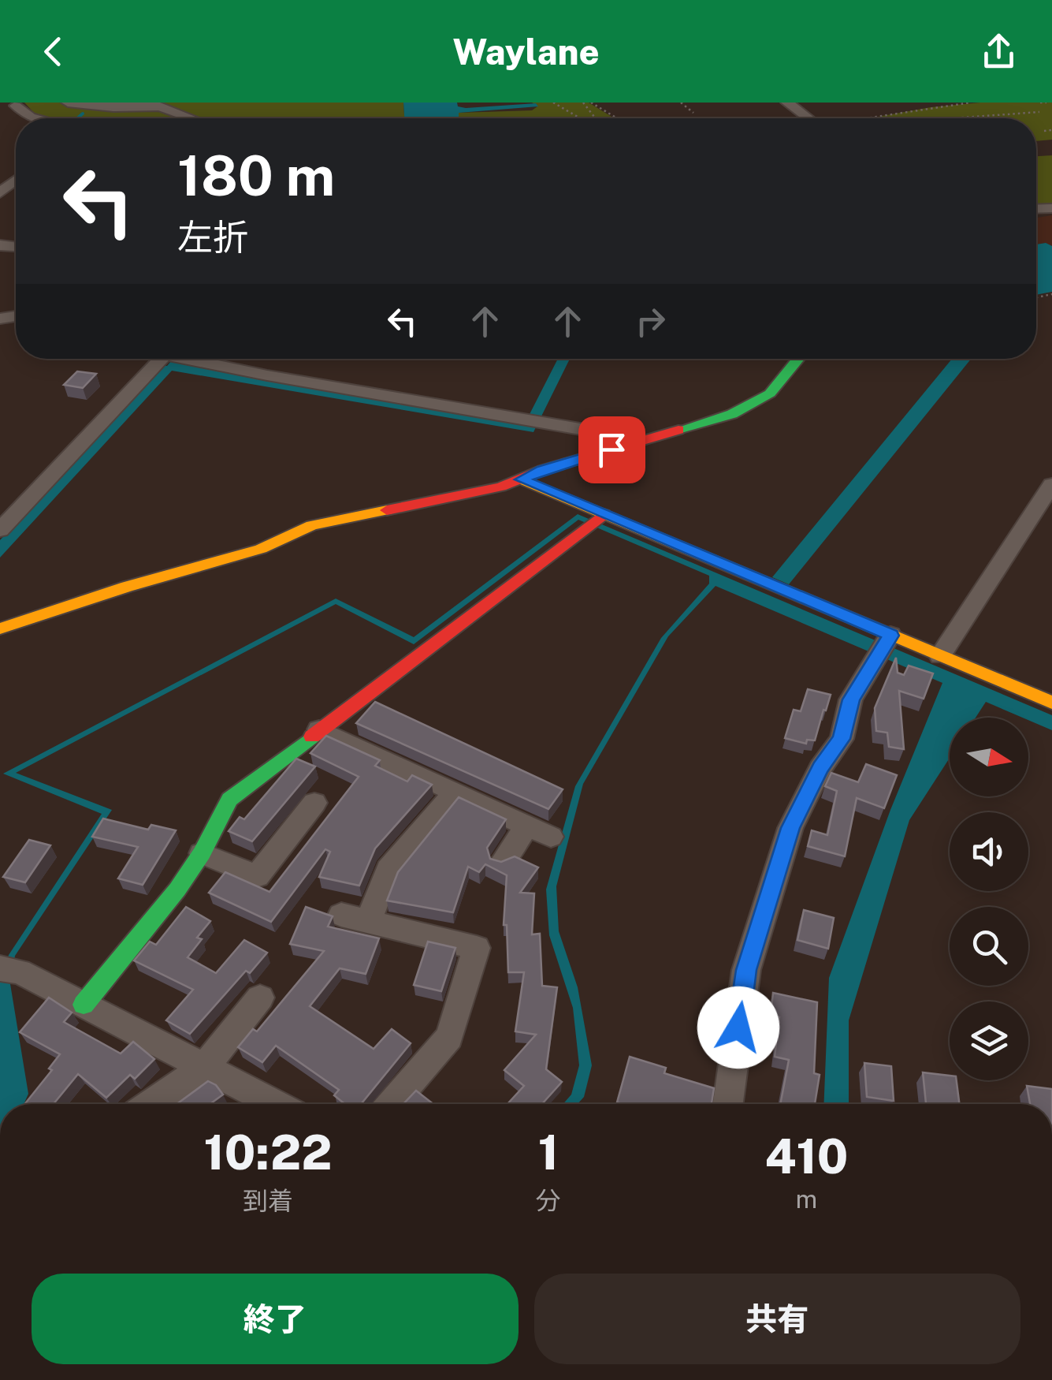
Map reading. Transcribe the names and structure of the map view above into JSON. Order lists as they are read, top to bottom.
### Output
{
  "north": "right",
  "page": {
    "header": "Waylane",
    "turn": ["180 m", "左折"],
    "eta": [
      "10:22",
      "到着",
      "1",
      "分",
      "410",
      "m"
    ],
    "buttons": ["終了", "共有"]
  }
}
